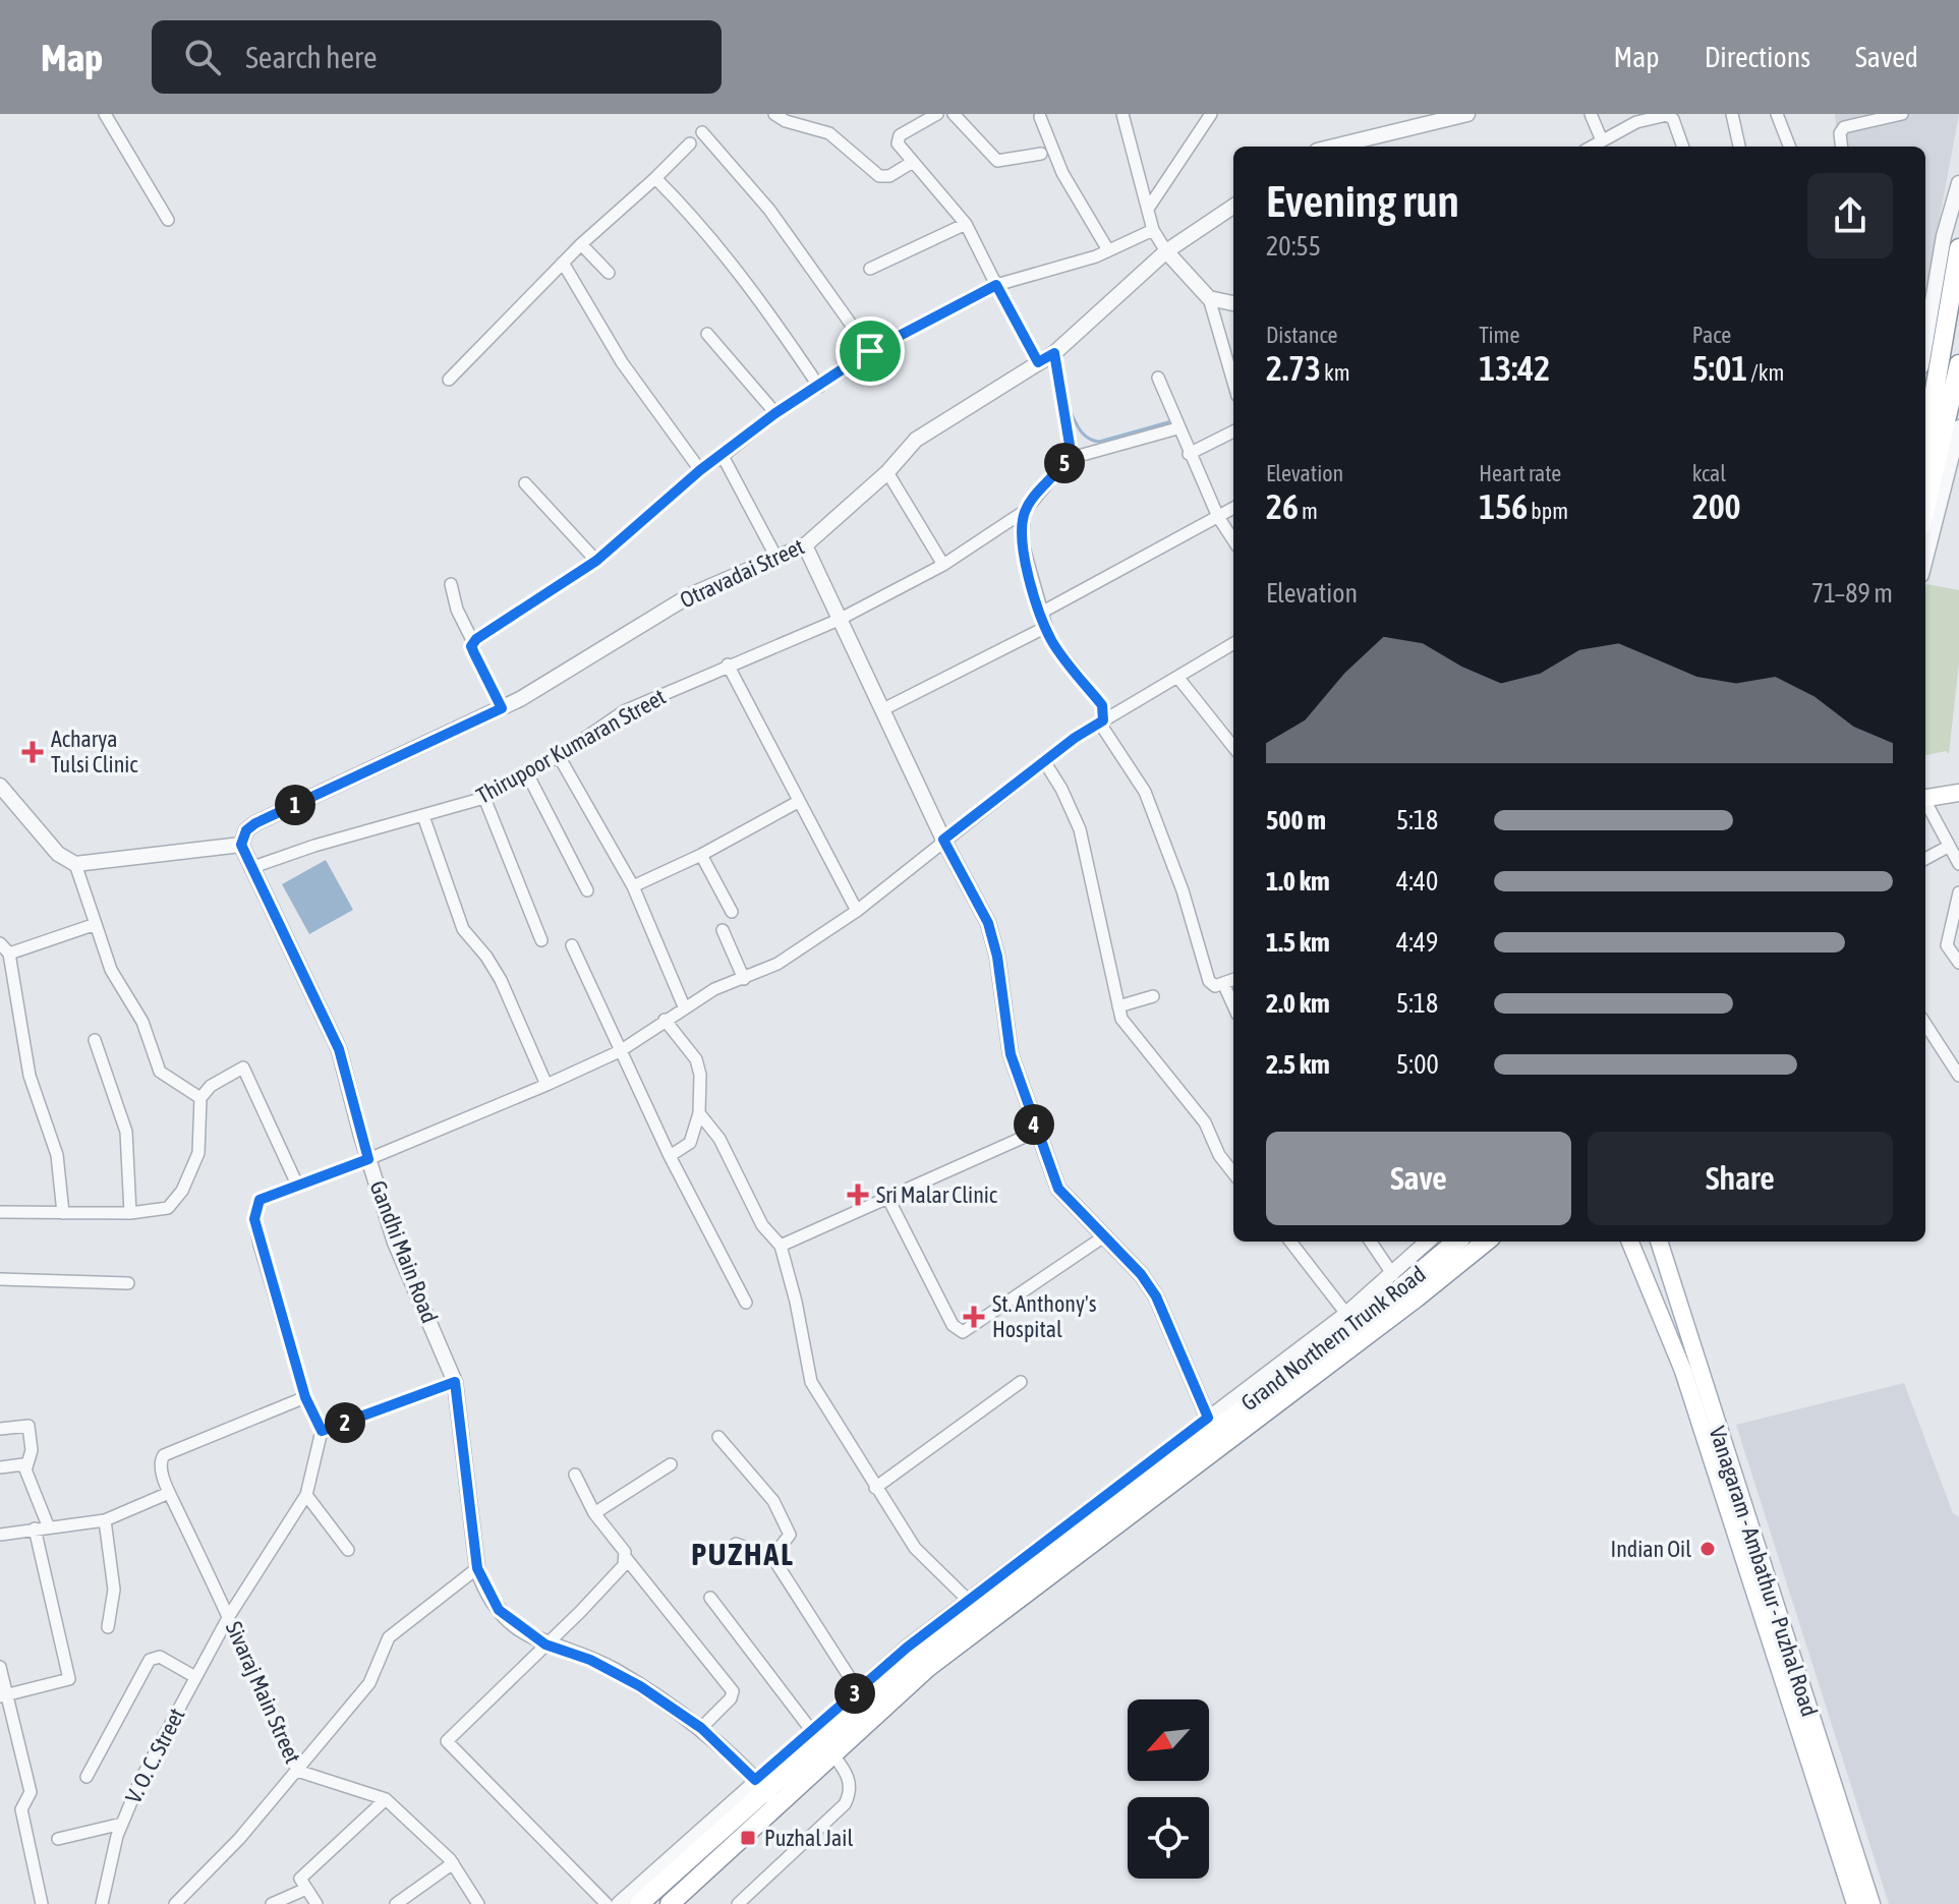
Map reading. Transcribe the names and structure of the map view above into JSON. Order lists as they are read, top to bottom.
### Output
{
  "streets": {
    "highway": ["Grand Northern Trunk Road"],
    "main road": ["Vanagaram - Ambathur - Puzhal Road"],
    "street": [
      "Otravadai Street",
      "Thirupoor Kumaran Street",
      "Gandhi Main Road",
      "Sivaraj Main Street",
      "V. O. C. Street"
    ]
  },
  "crossings": [
    ["Otravadai Street", "Gandhi Main Road"],
    ["Thirupoor Kumaran Street", "Gandhi Main Road"],
    ["Gandhi Main Road", "Grand Northern Trunk Road"],
    ["Sivaraj Main Street", "V. O. C. Street"]
  ],
  "districts": ["PUZHAL"],
  "places": {
    "health": ["Acharya Tulsi Clinic", "Sri Malar Clinic", "St. Anthony's Hospital"],
    "other": ["Indian Oil"],
    "transit": ["Puzhal Jail"]
  },
  "north": "bottom left",
  "page": {
    "header": "Map",
    "search": "Search here",
    "nav": ["Map", "Directions", "Saved"],
    "heading": ["Evening run", "20:55"],
    "stats": [
      ["Distance", "2.73 km"],
      ["Time", "13:42"],
      ["Pace", "5:01 /km"],
      ["Elevation", "26 m"],
      ["Heart rate", "156 bpm"],
      ["kcal", "200"]
    ],
    "pins": [
      "5",
      "1",
      "4",
      "2",
      "3"
    ],
    "chart": ["Elevation", "71–89 m"],
    "list": [
      {
        "name": "500 m",
        "note": "5:18"
      },
      {
        "name": "1.0 km",
        "note": "4:40"
      },
      {
        "name": "1.5 km",
        "note": "4:49"
      },
      {
        "name": "2.0 km",
        "note": "5:18"
      },
      {
        "name": "2.5 km",
        "note": "5:00"
      }
    ],
    "buttons": ["Save", "Share"]
  }
}
